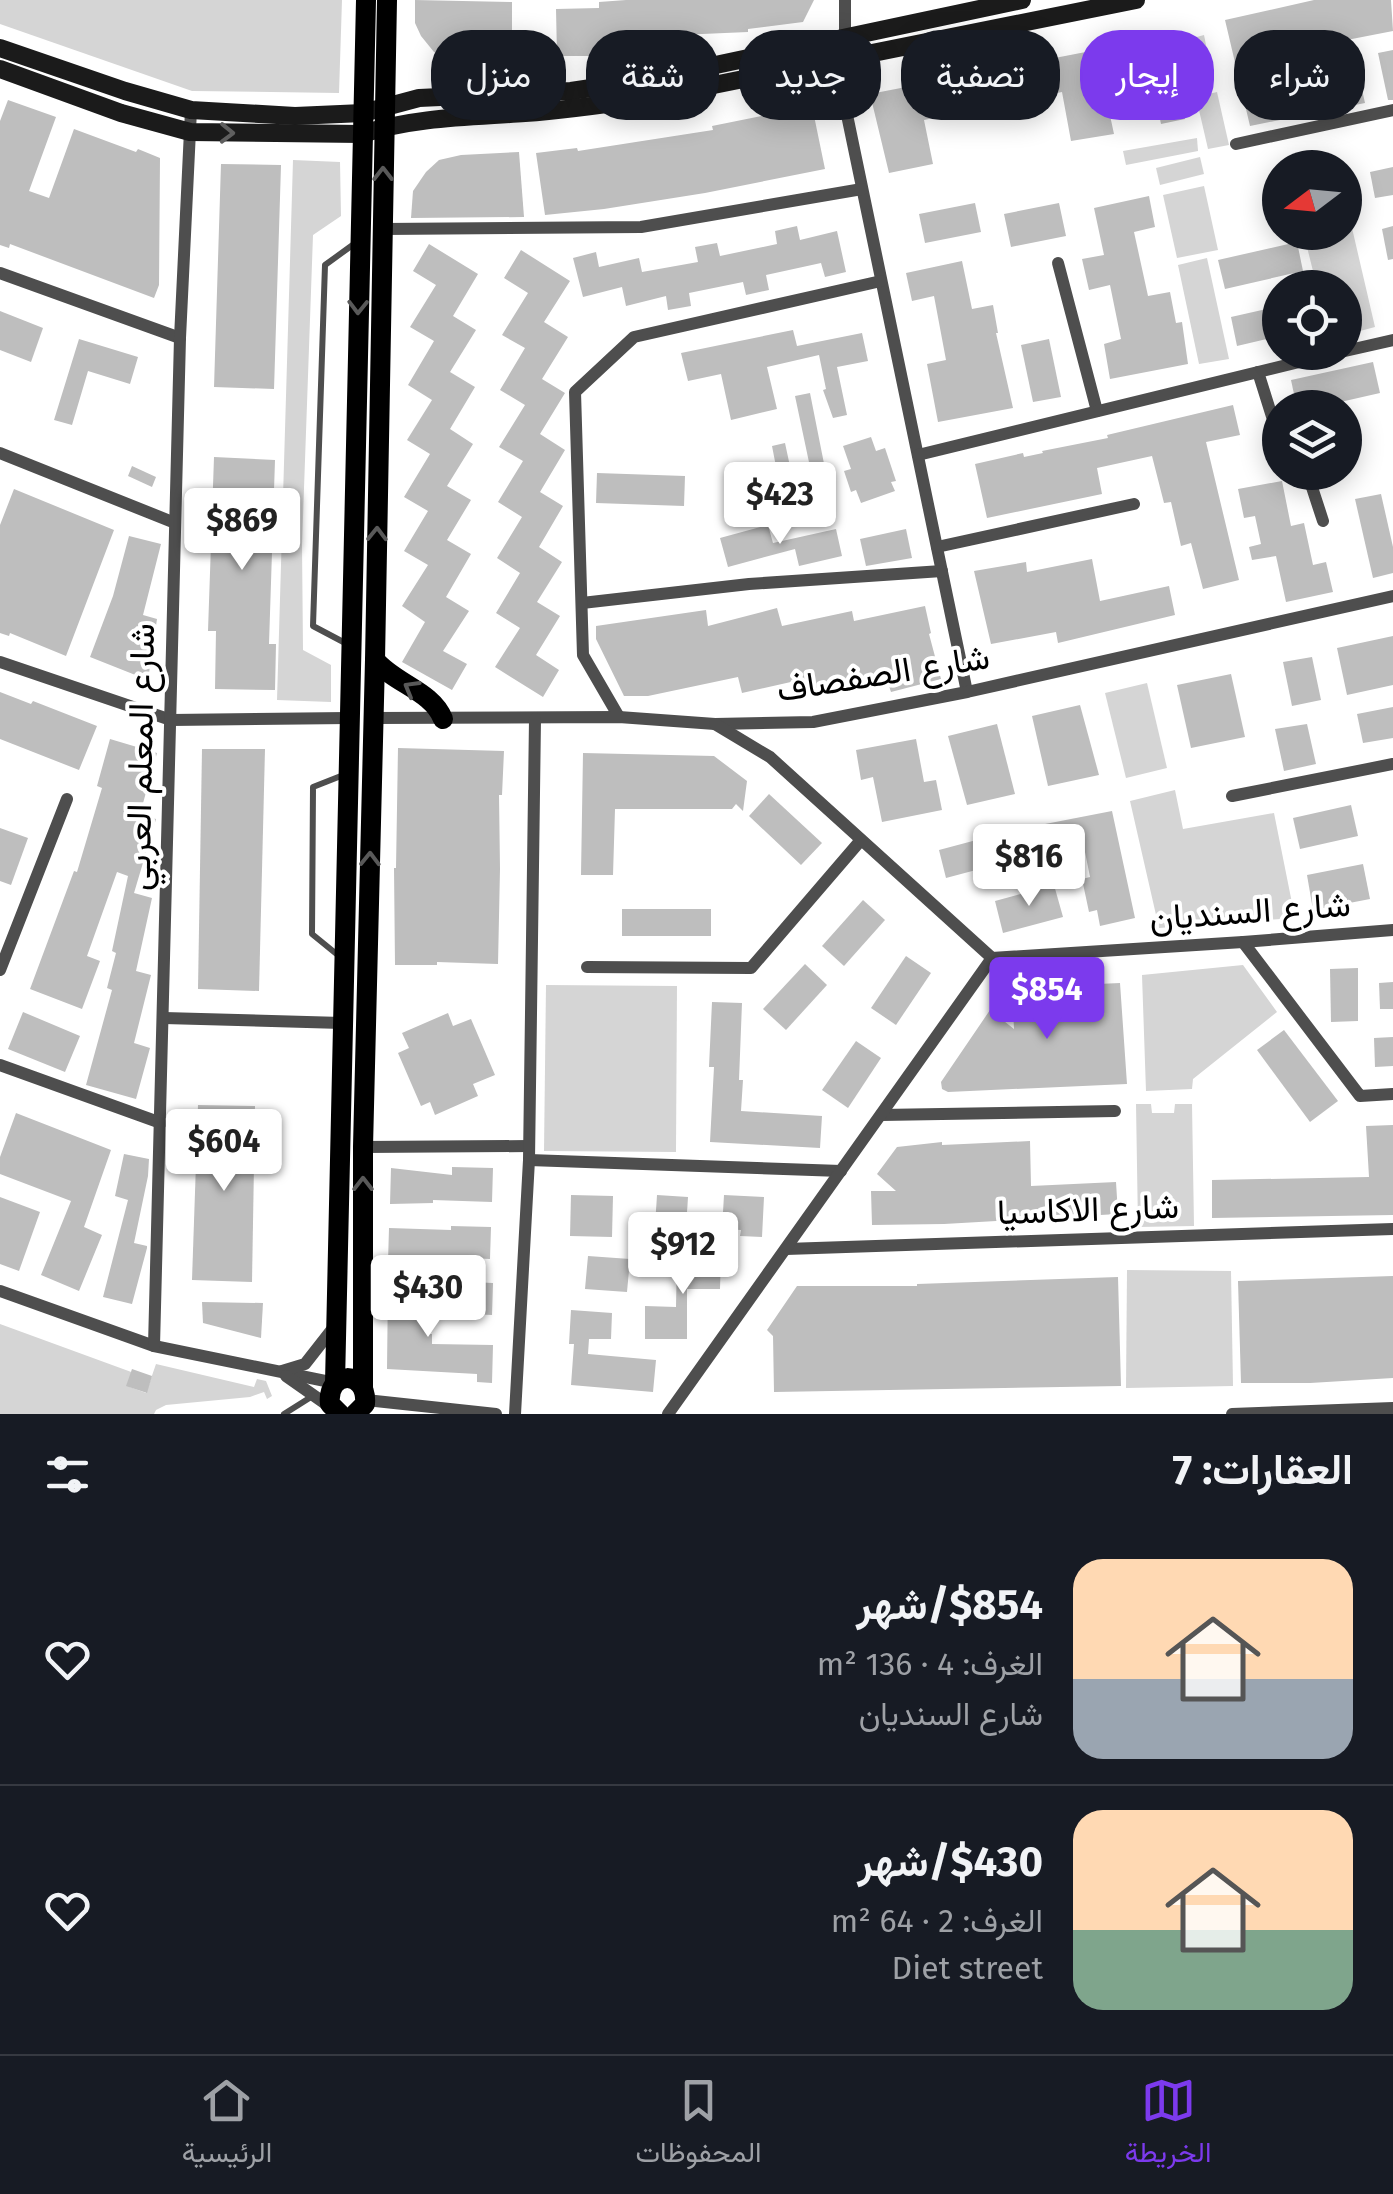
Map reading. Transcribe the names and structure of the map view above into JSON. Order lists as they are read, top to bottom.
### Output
{
  "streets": {
    "street": [
      "شارع الصفصاف",
      "شارع المعلم العربي",
      "شارع السنديان",
      "شارع الاكاسيا"
    ]
  },
  "north": "left",
  "page": {
    "chip": [
      "شراء",
      "إيجار",
      "تصفية",
      "جديد",
      "شقة",
      "منزل"
    ],
    "price": [
      "$423",
      "$869",
      "$816",
      "$854",
      "$604",
      "$912",
      "$430"
    ],
    "heading": "العقارات: 7",
    "list": [
      {
        "name": "$854/شهر",
        "note": "الغرف: 4 · 136 m² · شارع السنديان"
      },
      {
        "name": "$430/شهر",
        "note": "الغرف: 2 · 64 m² · Diet street"
      }
    ],
    "tabs": ["الخريطة", "المحفوظات", "الرئيسية"]
  }
}
